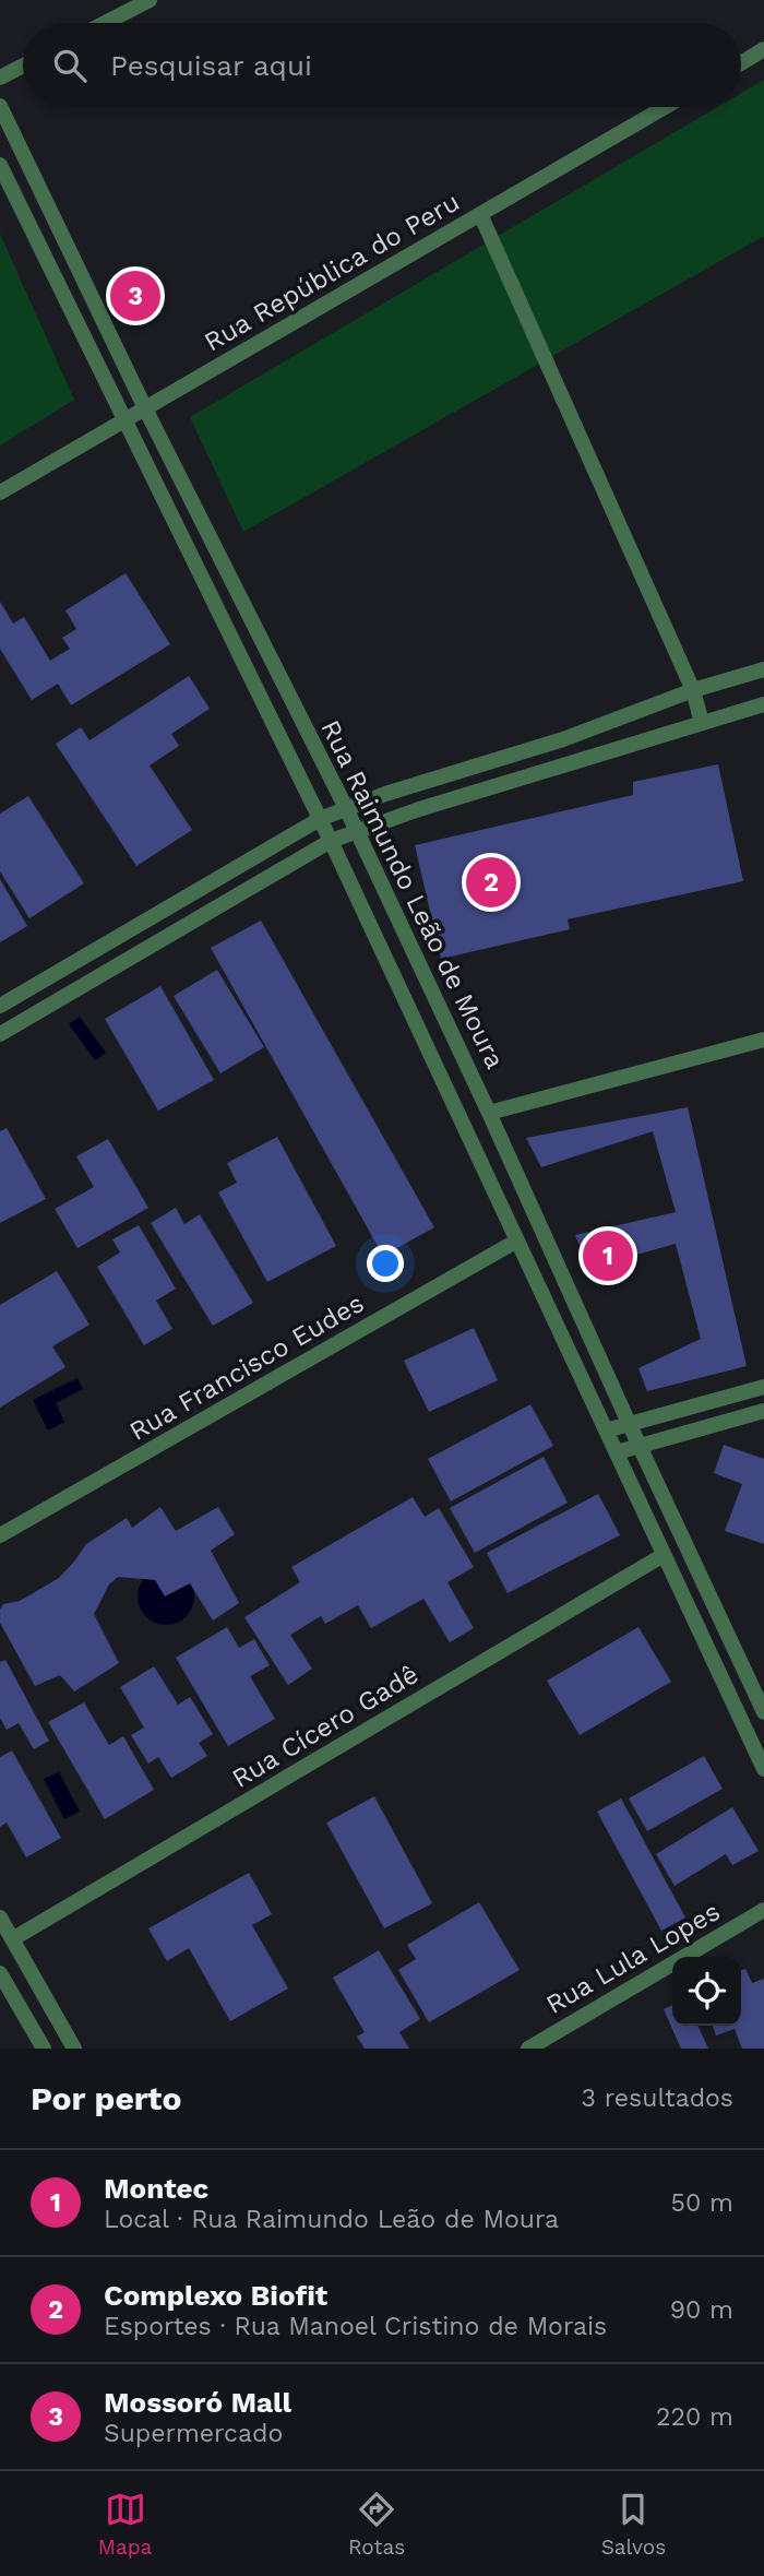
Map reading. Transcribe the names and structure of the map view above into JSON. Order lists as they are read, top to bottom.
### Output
{
  "streets": {
    "street": [
      "Rua República do Peru",
      "Rua Raimundo Leão de Moura",
      "Rua Francisco Eudes",
      "Rua Cícero Gadê",
      "Rua Lula Lopes"
    ]
  },
  "crossings": [
    ["Rua República do Peru", "Rua Raimundo Leão de Moura"],
    ["Rua Raimundo Leão de Moura", "Rua Francisco Eudes"],
    ["Rua Raimundo Leão de Moura", "Rua Cícero Gadê"]
  ],
  "page": {
    "search": "Pesquisar aqui",
    "pins": ["3", "2", "1"],
    "heading": ["Por perto", "3 resultados"],
    "list": [
      {
        "mark": "1",
        "name": "Montec",
        "note": "Local · Rua Raimundo Leão de Moura",
        "value": "50 m"
      },
      {
        "mark": "2",
        "name": "Complexo Biofit",
        "note": "Esportes · Rua Manoel Cristino de Morais",
        "value": "90 m"
      },
      {
        "mark": "3",
        "name": "Mossoró Mall",
        "note": "Supermercado",
        "value": "220 m"
      }
    ],
    "nav": ["Mapa", "Rotas", "Salvos"]
  }
}
